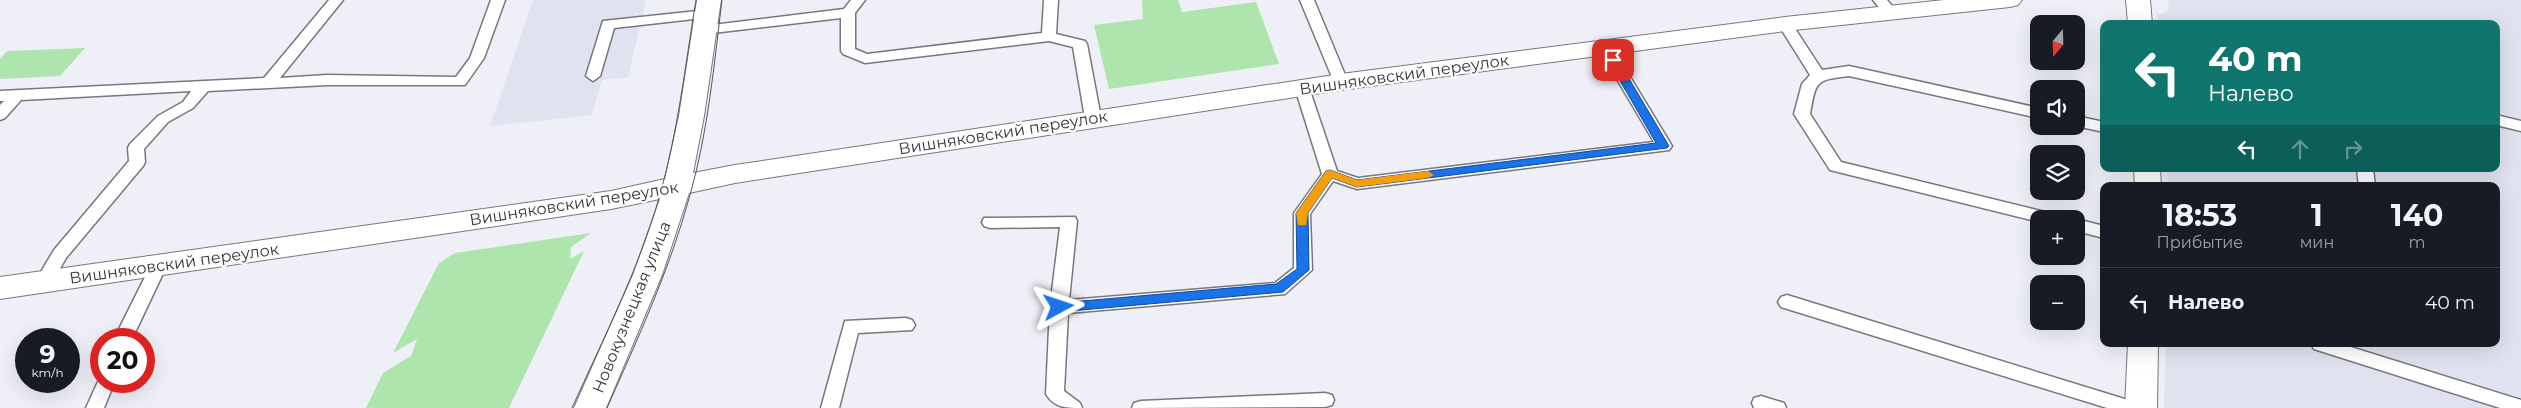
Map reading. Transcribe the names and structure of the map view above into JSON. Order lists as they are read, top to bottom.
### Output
{
  "streets": {
    "street": ["Вишняковский переулок", "Новокузнецкая улица"]
  },
  "crossings": [
    ["Вишняковский переулок", "Новокузнецкая улица"]
  ],
  "north": "bottom",
  "page": {
    "map_buttons": ["+", "−"],
    "turn": ["40 m", "Налево"],
    "eta": [
      "18:53",
      "Прибытие",
      "1",
      "мин",
      "140",
      "m"
    ],
    "list": [
      {
        "name": "Налево",
        "value": "40 m"
      }
    ],
    "speed": "9 km/h",
    "limit": "20"
  }
}
